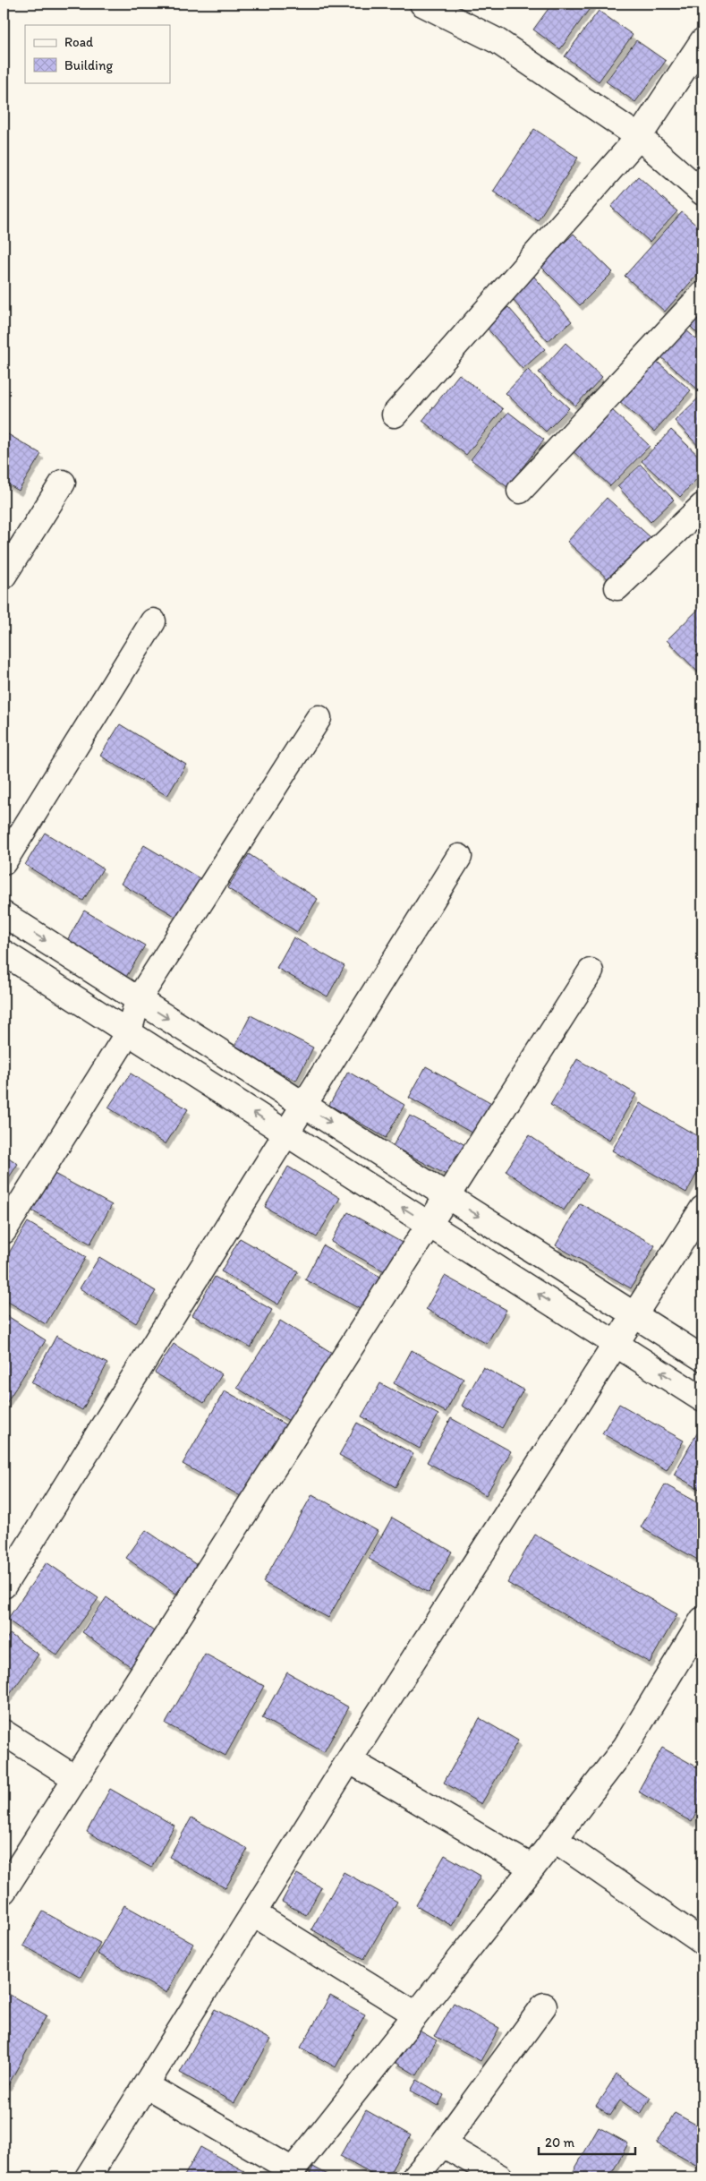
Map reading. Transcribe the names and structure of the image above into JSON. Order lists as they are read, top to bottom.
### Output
{
  "legend": ["Road", "Building"],
  "scale_bar": "20 m"
}
